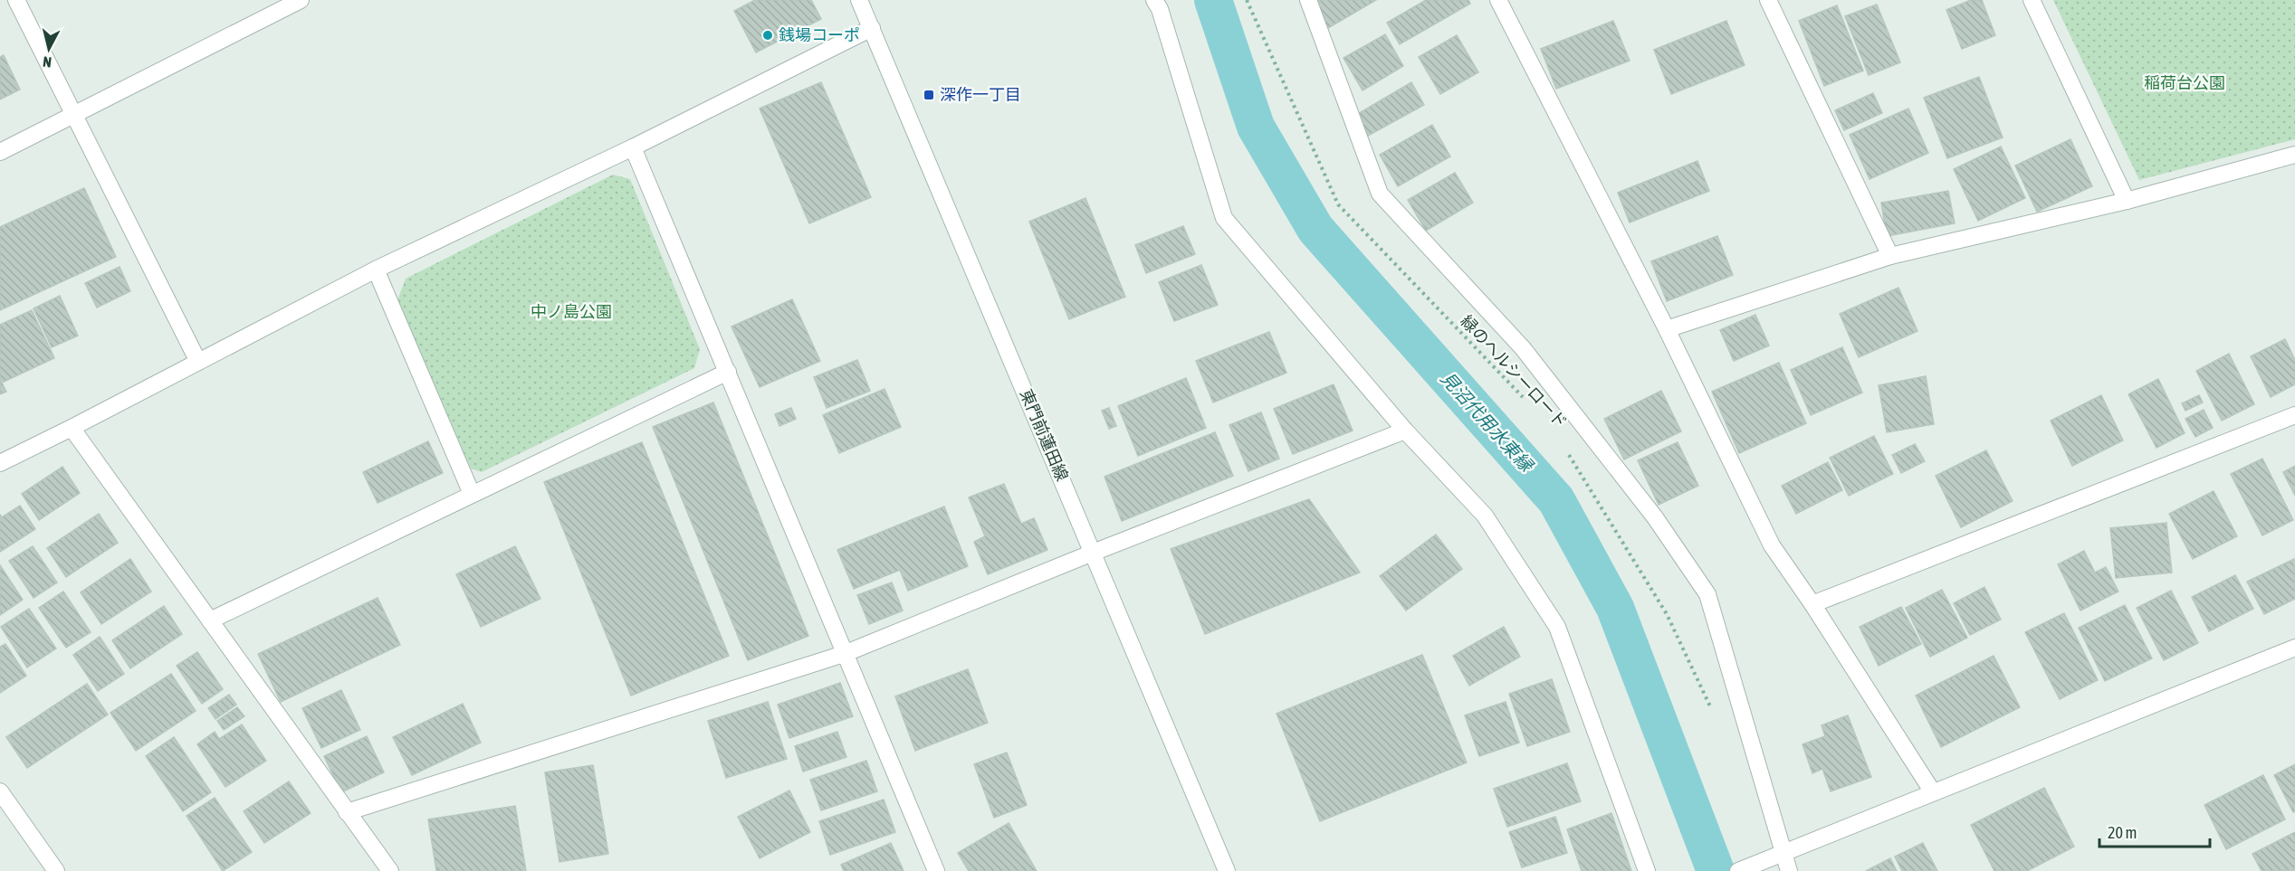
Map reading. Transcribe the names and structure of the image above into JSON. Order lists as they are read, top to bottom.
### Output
{
  "streets": {
    "street": ["東門前蓮田線"],
    "path": ["緑のヘルシーロード"]
  },
  "water": ["見沼代用水東縁"],
  "parks": ["稲荷台公園", "中ノ島公園"],
  "places": {
    "other": ["銭場コーポ"],
    "transit": ["深作一丁目"]
  },
  "scale_bar": "20 m",
  "north": "bottom"
}
